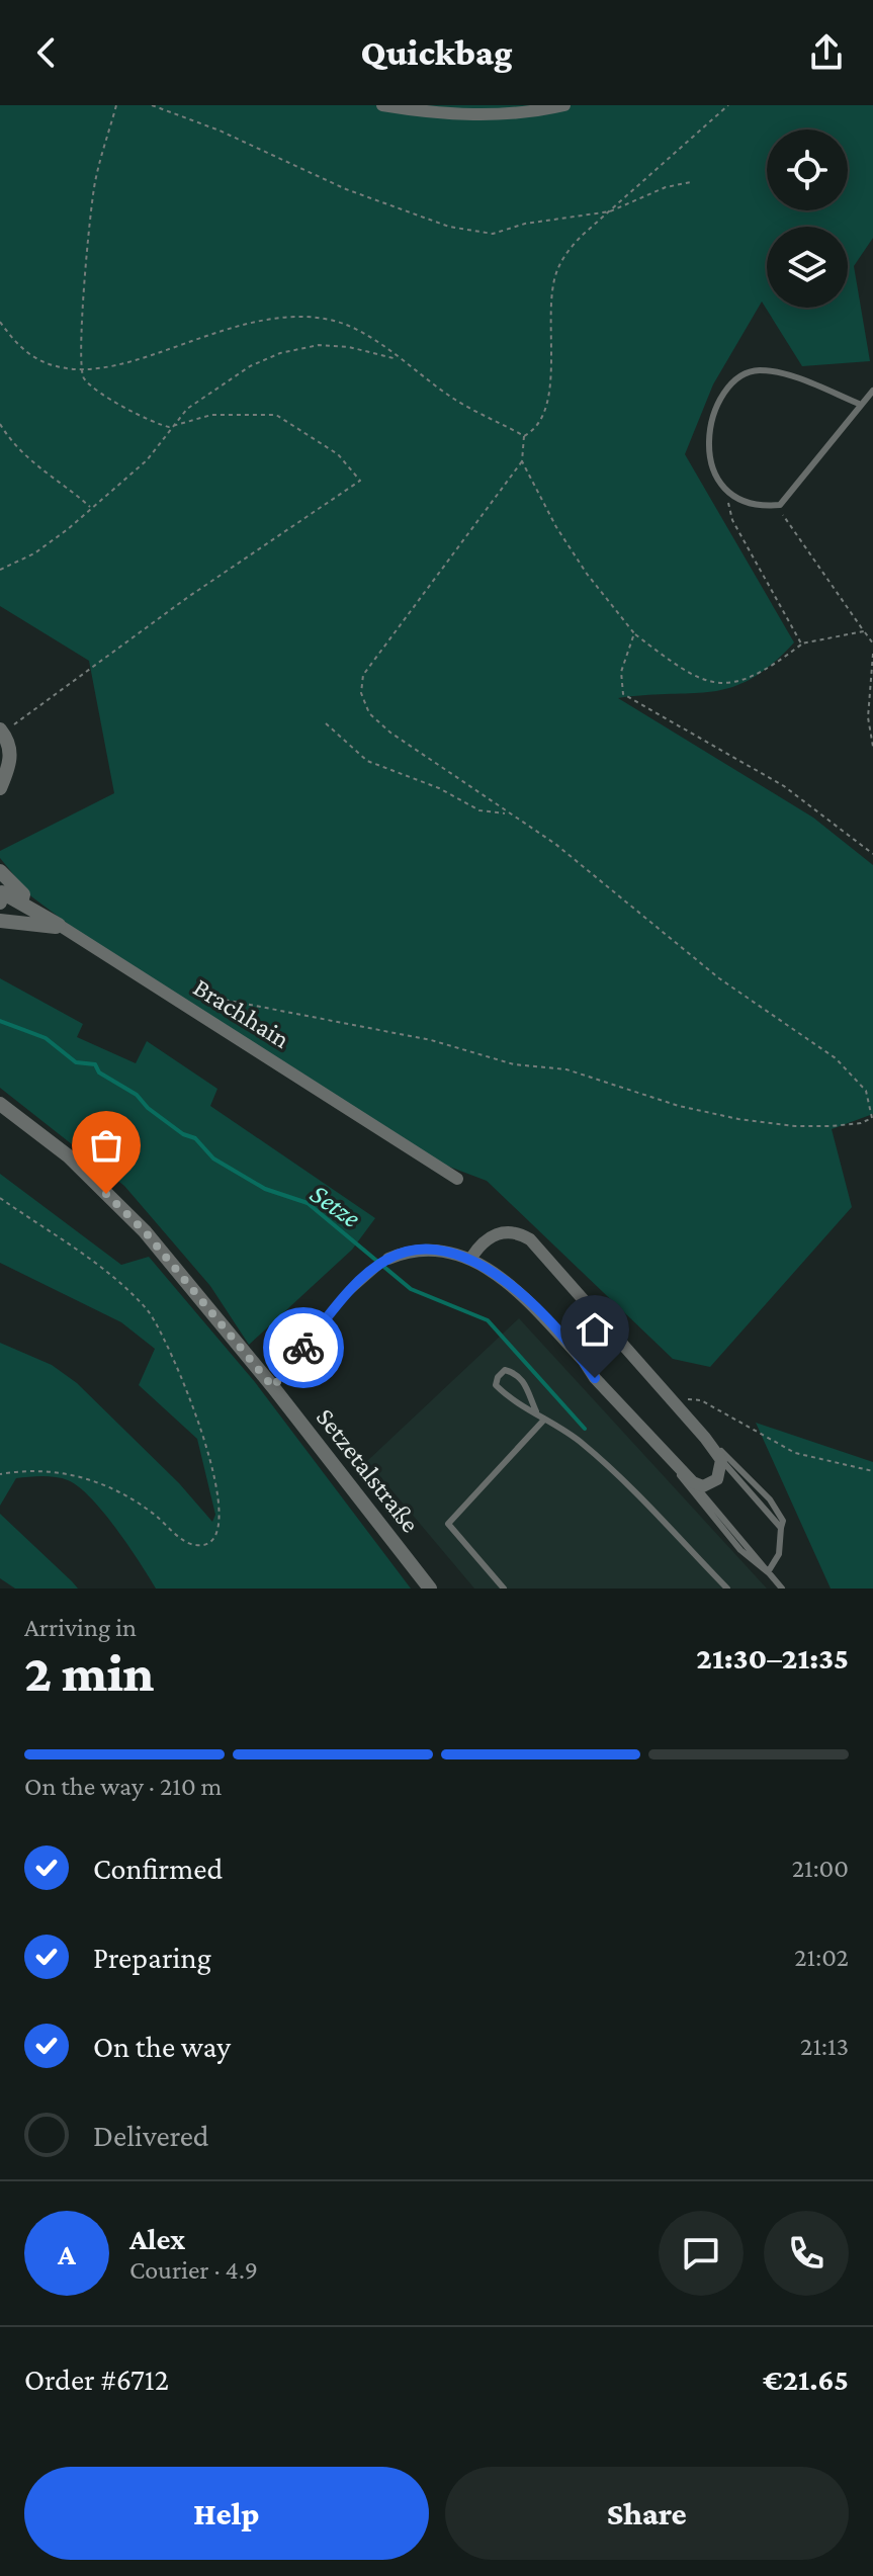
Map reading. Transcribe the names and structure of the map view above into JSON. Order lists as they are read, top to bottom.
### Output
{
  "streets": {
    "street": ["Brachhain", "Setzetalstraße"]
  },
  "water": ["Setze"],
  "page": {
    "header": "Quickbag",
    "heading": ["2 min", "Arriving in", "21:30–21:35"],
    "panel": [
      "Alex",
      "Courier · 4.9",
      "Order #6712",
      "€21.65"
    ],
    "bar": "On the way · 210 m",
    "list": [
      ["Confirmed", "21:00"],
      ["Preparing", "21:02"],
      ["On the way", "21:13"],
      "Delivered"
    ],
    "round": "A",
    "buttons": ["Help", "Share"]
  }
}
